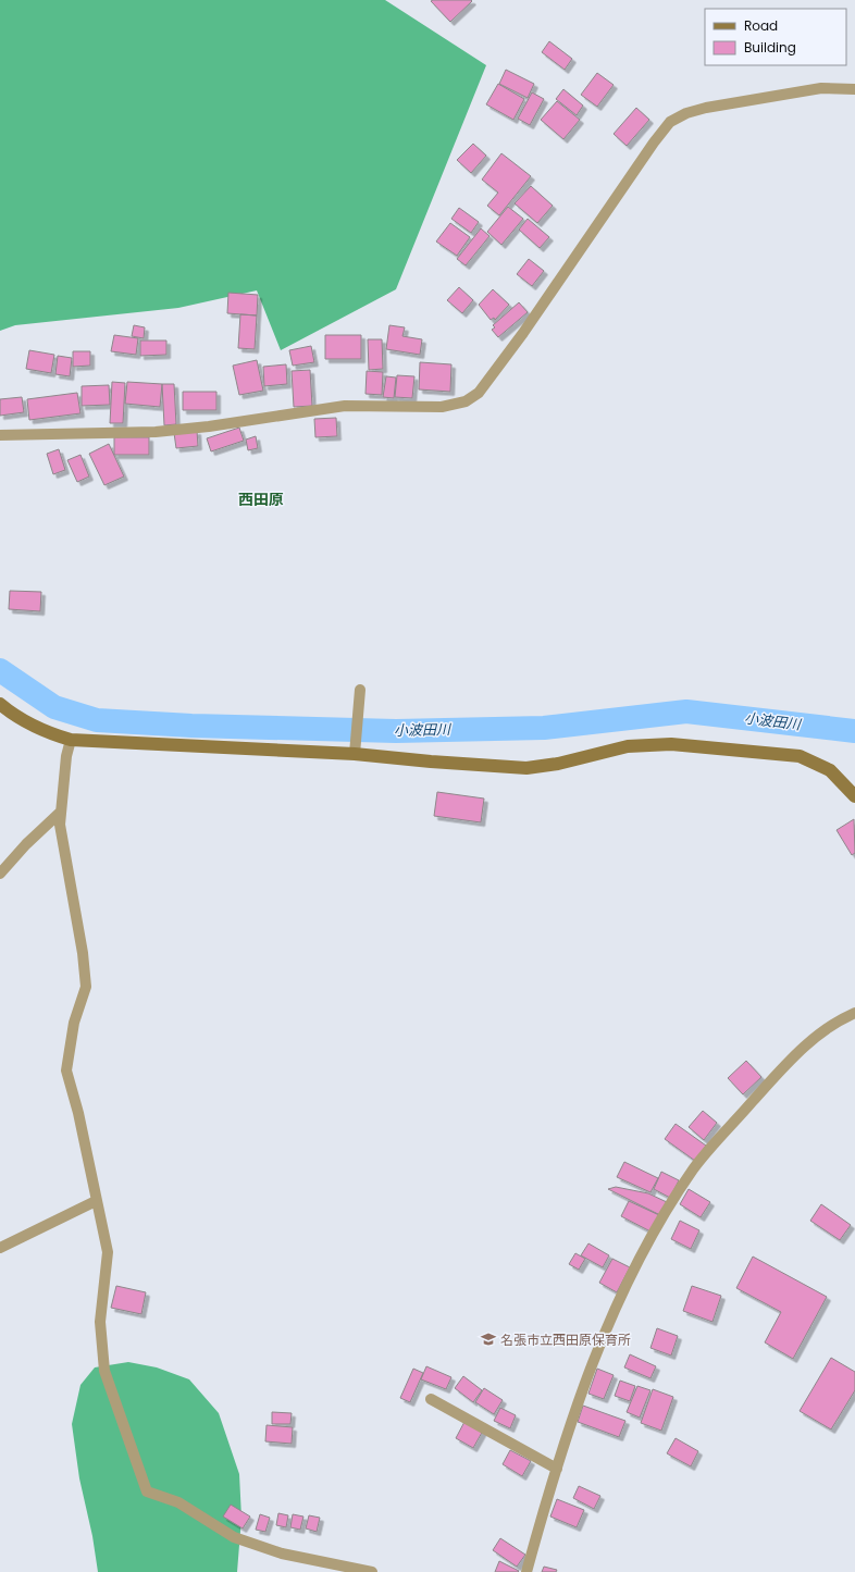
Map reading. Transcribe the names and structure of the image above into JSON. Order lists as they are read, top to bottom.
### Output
{
  "districts": ["西田原"],
  "water": ["小波田川"],
  "places": {
    "school or university": ["名張市立西田原保育所"]
  },
  "legend": ["Road", "Building"]
}
